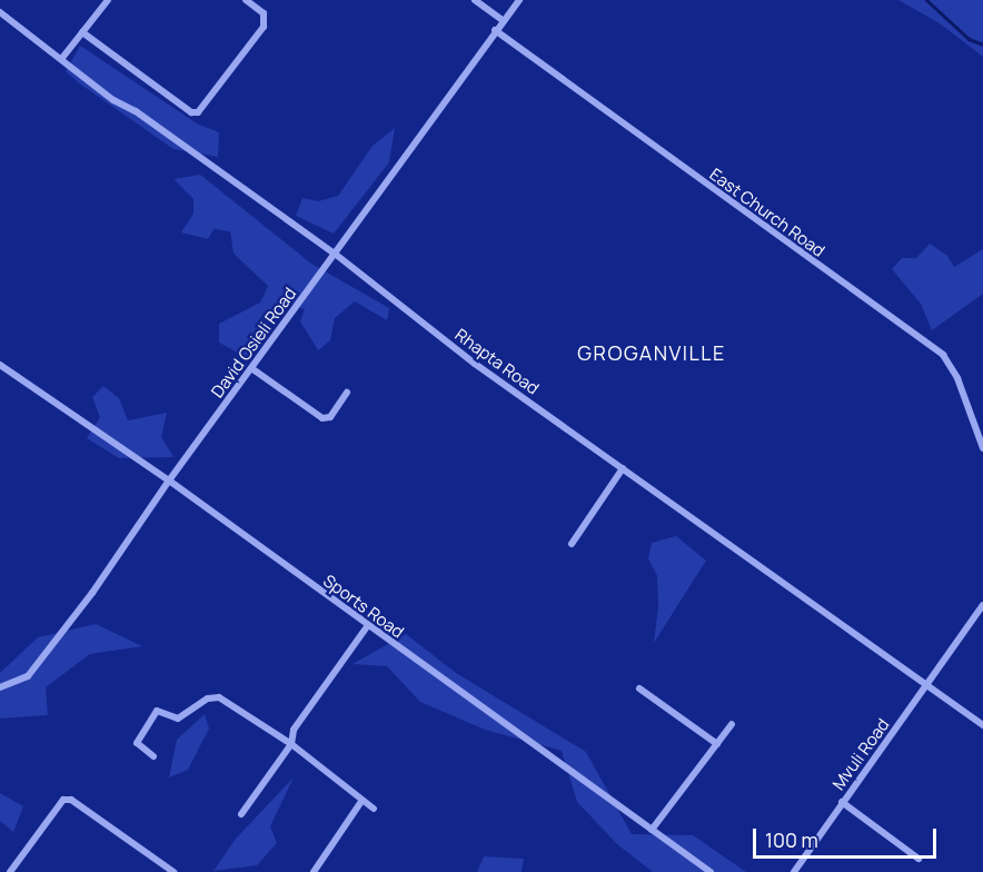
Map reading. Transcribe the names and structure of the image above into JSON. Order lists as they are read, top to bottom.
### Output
{
  "streets": {
    "street": [
      "East Church Road",
      "David Osieli Road",
      "Rhapta Road",
      "Sports Road",
      "Mvuli Road"
    ]
  },
  "crossings": [
    ["East Church Road", "David Osieli Road"],
    ["David Osieli Road", "Rhapta Road"],
    ["David Osieli Road", "Sports Road"],
    ["Rhapta Road", "Mvuli Road"]
  ],
  "districts": ["GROGANVILLE"],
  "scale_bar": "100 m"
}
